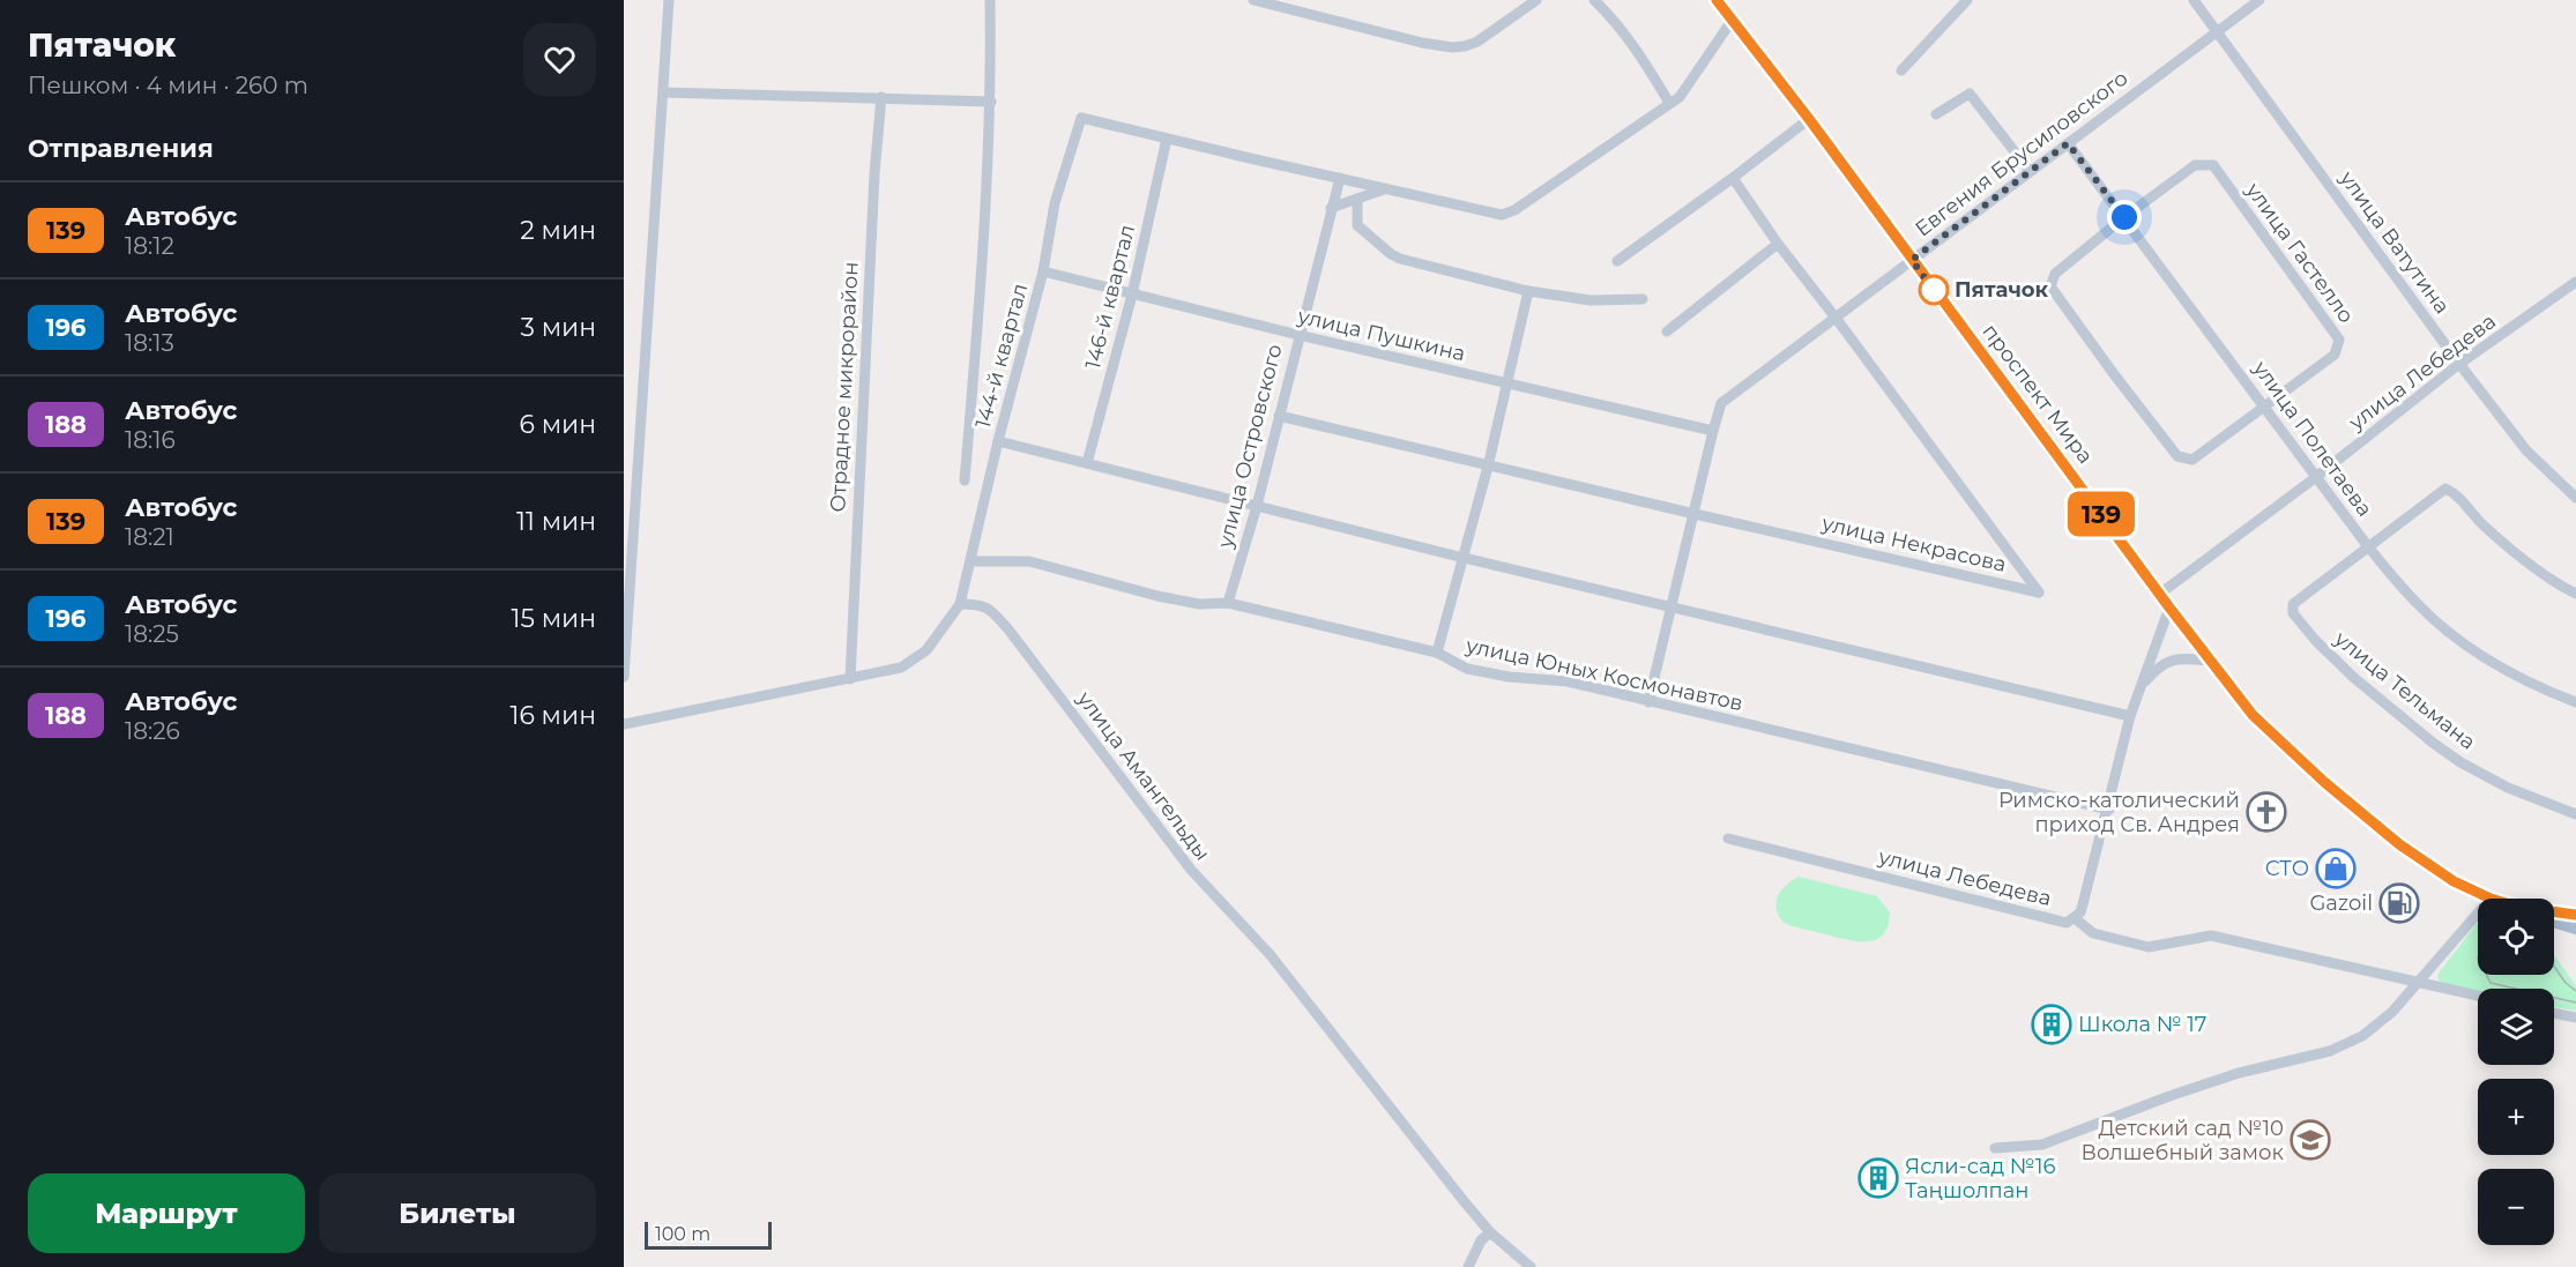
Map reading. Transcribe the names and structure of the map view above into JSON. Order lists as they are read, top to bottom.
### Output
{
  "streets": {
    "main road": ["проспект Мира"],
    "street": [
      "Евгения Брусиловского",
      "улица Ватутина",
      "улица Гастелло",
      "146-й квартал",
      "улица Пушкина",
      "144-й квартал",
      "улица Лебедева",
      "Отрадное микрорайон",
      "улица Полетаева",
      "улица Островского",
      "улица Некрасова",
      "улица Юных Космонавтов",
      "улица Тельмана",
      "улица Амангельды"
    ]
  },
  "crossings": [
    ["Евгения Брусиловского", "улица Ватутина"],
    ["Евгения Брусиловского", "улица Пушкина"],
    ["Евгения Брусиловского", "проспект Мира"],
    ["Евгения Брусиловского", "улица Полетаева"],
    ["Евгения Брусиловского", "улица Некрасова"],
    ["Евгения Брусиловского", "улица Юных Космонавтов"],
    ["улица Ватутина", "улица Лебедева"],
    ["улица Гастелло", "улица Полетаева"],
    ["146-й квартал", "улица Пушкина"],
    ["146-й квартал", "144-й квартал"],
    ["улица Пушкина", "144-й квартал"],
    ["улица Пушкина", "улица Островского"],
    ["144-й квартал", "улица Юных Космонавтов"],
    ["144-й квартал", "улица Амангельды"],
    ["улица Лебедева", "проспект Мира"],
    ["улица Лебедева", "улица Полетаева"],
    ["улица Лебедева", "улица Юных Космонавтов"],
    ["улица Полетаева", "улица Тельмана"],
    ["улица Островского", "улица Некрасова"],
    ["улица Островского", "улица Юных Космонавтов"]
  ],
  "places": {
    "other": ["Пятачок"],
    "church": ["Римско-католический приход Св. Андрея"],
    "shop": ["СТО"],
    "fuel station": ["Gazoil"],
    "building": ["Школа № 17", "Ясли-сад №16 Таңшолпан"],
    "school or university": ["Детский сад №10 Волшебный замок"]
  },
  "lines": ["bus line 139"],
  "scale_bar": "100 m",
  "page": {
    "heading": [
      ["Пятачок", "Пешком · 4 мин · 260 m"],
      "Отправления"
    ],
    "on_map": "139",
    "list": [
      {
        "mark": "139",
        "name": "Автобус",
        "note": "18:12",
        "value": "2 мин"
      },
      {
        "mark": "196",
        "name": "Автобус",
        "note": "18:13",
        "value": "3 мин"
      },
      {
        "mark": "188",
        "name": "Автобус",
        "note": "18:16",
        "value": "6 мин"
      },
      {
        "mark": "139",
        "name": "Автобус",
        "note": "18:21",
        "value": "11 мин"
      },
      {
        "mark": "196",
        "name": "Автобус",
        "note": "18:25",
        "value": "15 мин"
      },
      {
        "mark": "188",
        "name": "Автобус",
        "note": "18:26",
        "value": "16 мин"
      }
    ],
    "map_buttons": ["+", "−"],
    "buttons": ["Маршрут", "Билеты"],
    "scale": "100 m"
  }
}
